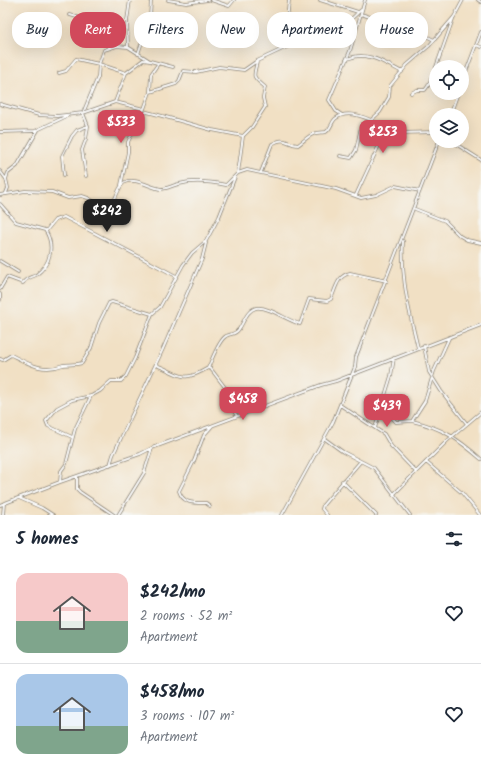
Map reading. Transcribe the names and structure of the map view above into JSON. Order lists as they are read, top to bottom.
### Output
{
  "page": {
    "chip": [
      "Buy",
      "Rent",
      "Filters",
      "New",
      "Apartment",
      "House"
    ],
    "price": [
      "$533",
      "$253",
      "$242",
      "$458",
      "$439"
    ],
    "heading": "5 homes",
    "list": [
      {
        "name": "$242/mo",
        "note": "2 rooms · 52 m² · Apartment"
      },
      {
        "name": "$458/mo",
        "note": "3 rooms · 107 m² · Apartment"
      }
    ]
  }
}
